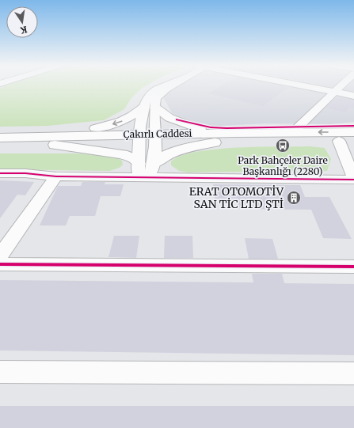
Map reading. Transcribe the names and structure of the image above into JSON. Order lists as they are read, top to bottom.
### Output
{
  "streets": {
    "main road": ["Çakırlı Caddesi"]
  },
  "places": {
    "bus stop": ["Park Bahçeler Dai̇re Başkanlığı (2280)"],
    "building": ["ERAT OTOMOTİV SAN TİC LTD ŞTİ"]
  },
  "north": "bottom"
}
